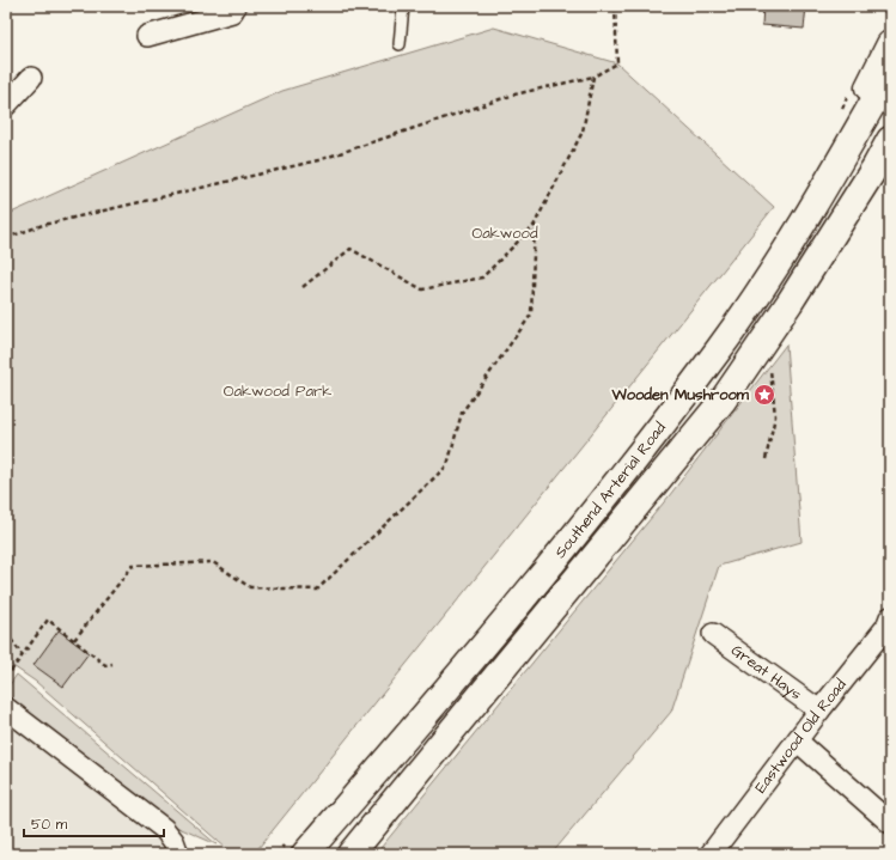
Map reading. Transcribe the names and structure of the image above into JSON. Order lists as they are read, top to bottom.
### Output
{
  "streets": {
    "highway": ["Southend Arterial Road"],
    "street": ["Great Hays", "Eastwood Old Road"]
  },
  "crossings": [
    ["Great Hays", "Eastwood Old Road"]
  ],
  "parks": ["Oakwood", "Oakwood Park"],
  "places": {
    "place": ["Wooden Mushroom"]
  },
  "scale_bar": "50 m"
}
